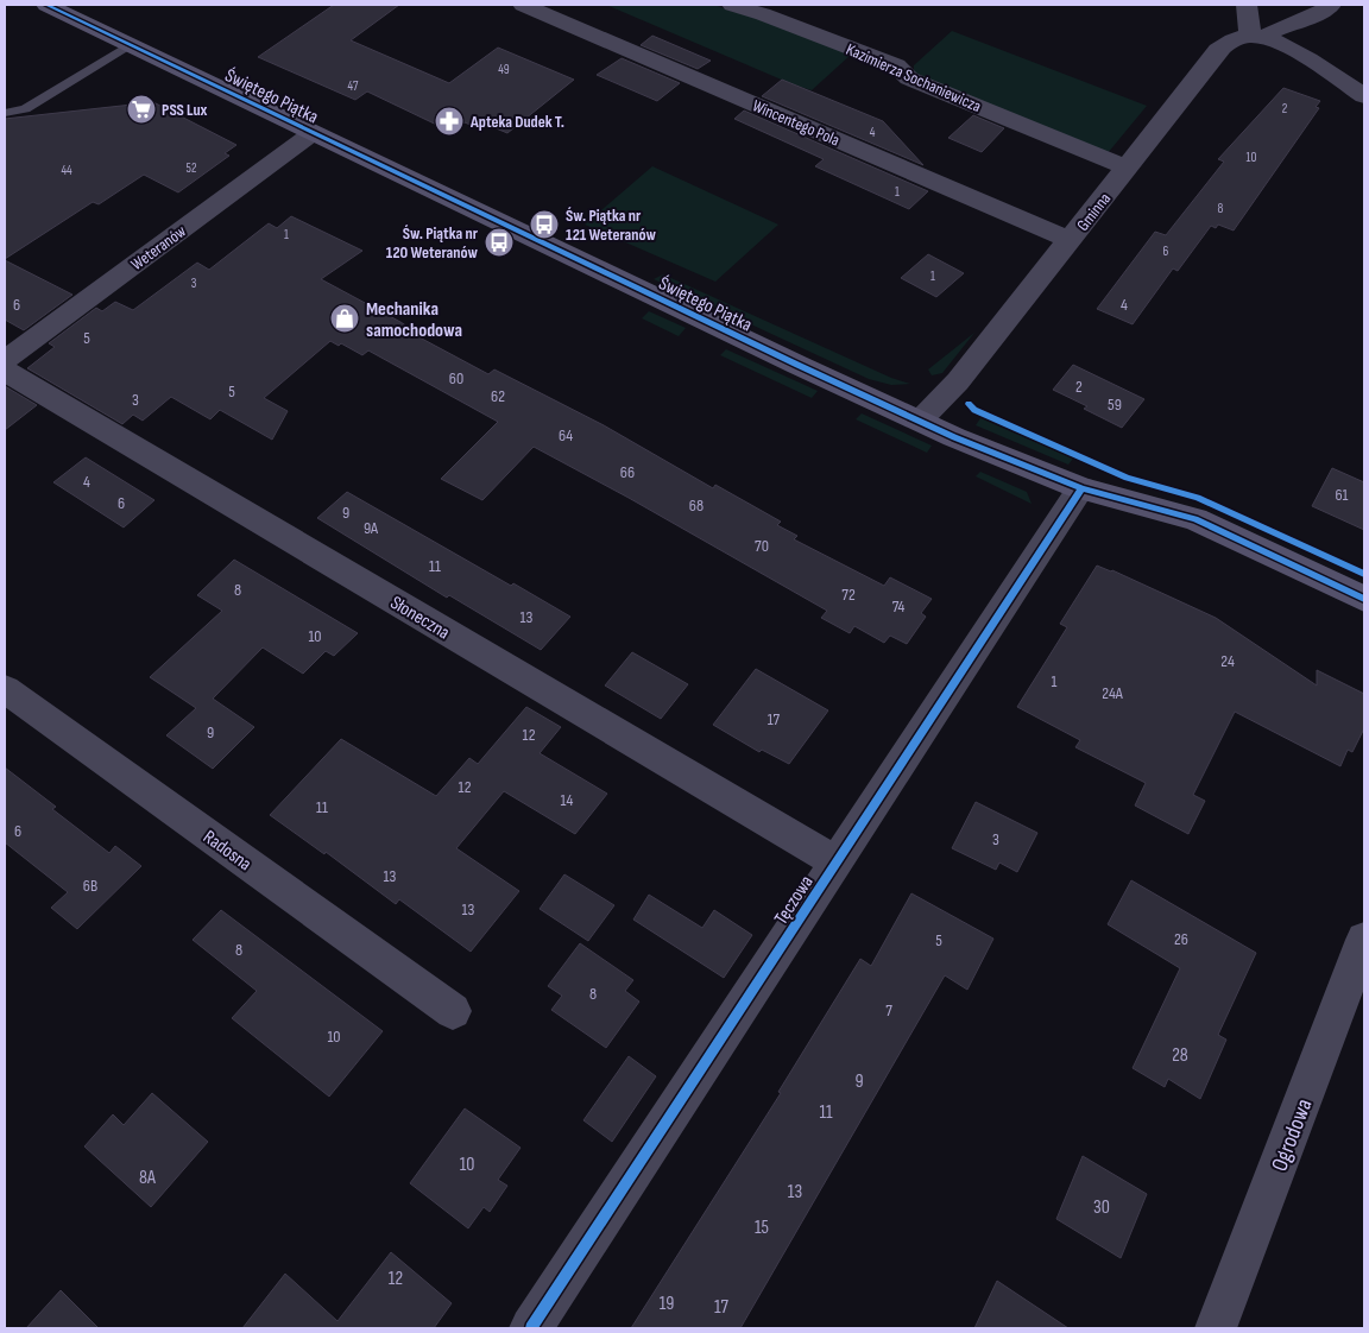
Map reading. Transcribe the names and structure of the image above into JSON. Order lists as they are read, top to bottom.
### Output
{
  "streets": {
    "street": [
      "Kazimierza Sochaniewicza",
      "Świętego Piątka",
      "Wincentego Pola",
      "Gminna",
      "Weteranów",
      "Słoneczna",
      "Radosna",
      "Tęczowa",
      "Ogrodowa"
    ]
  },
  "crossings": [
    ["Kazimierza Sochaniewicza", "Gminna"],
    ["Świętego Piątka", "Gminna"],
    ["Świętego Piątka", "Weteranów"],
    ["Świętego Piątka", "Tęczowa"],
    ["Wincentego Pola", "Gminna"],
    ["Słoneczna", "Tęczowa"]
  ],
  "places": {
    "supermarket": ["PSS Lux"],
    "pharmacy": ["Apteka Dudek T."],
    "bus stop": ["Św. Piątka nr 121 Weteranów", "Św. Piątka nr 120 Weteranów"],
    "shop": ["Mechanika samochodowa"]
  },
  "house_numbers": [
    "49",
    "47",
    "2",
    "4",
    "10",
    "52",
    "44",
    "1",
    "8",
    "1",
    "6",
    "1",
    "3",
    "6",
    "4",
    "5",
    "60",
    "2",
    "5",
    "62",
    "3",
    "59",
    "64",
    "66",
    "4",
    "61",
    "6",
    "68",
    "9",
    "9A",
    "70",
    "11",
    "8",
    "72",
    "74",
    "13",
    "10",
    "24",
    "1",
    "24A",
    "17",
    "9",
    "12",
    "12",
    "14",
    "11",
    "6",
    "3",
    "13",
    "6B",
    "13",
    "26",
    "5",
    "8",
    "8",
    "7",
    "10",
    "28",
    "9",
    "11",
    "10",
    "8A",
    "13",
    "30",
    "15",
    "12",
    "19",
    "17"
  ]
}
